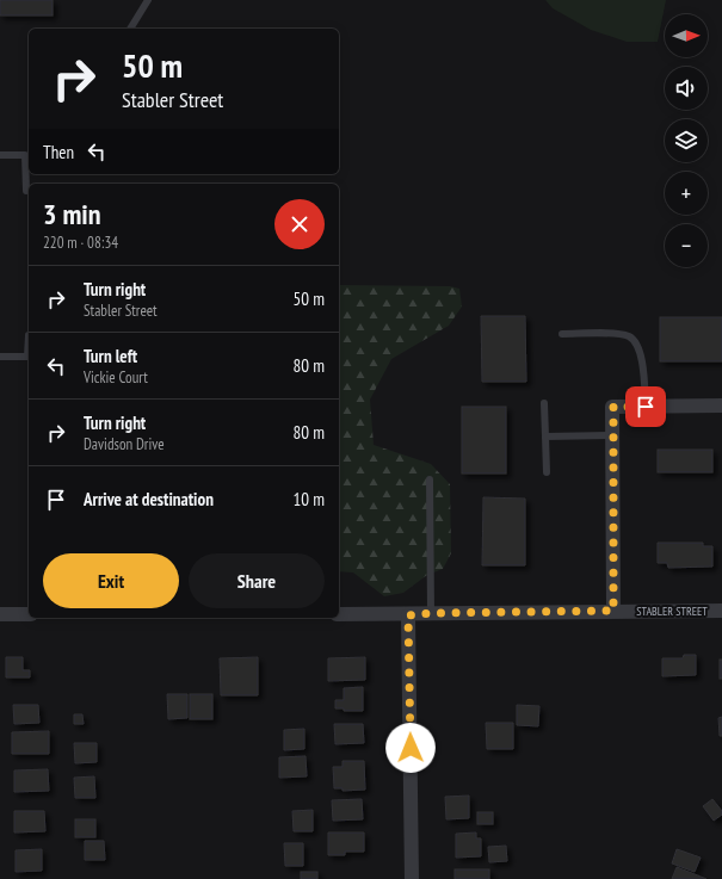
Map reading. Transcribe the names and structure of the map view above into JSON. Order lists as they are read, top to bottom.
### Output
{
  "streets": {
    "street": ["STABLER STREET"]
  },
  "north": "right",
  "page": {
    "map_buttons": ["+", "−"],
    "turn": ["50 m", "Stabler Street"],
    "then": "Then",
    "heading": ["3 min", "220 m · 08:34"],
    "list": [
      {
        "name": "Turn right",
        "note": "Stabler Street",
        "value": "50 m"
      },
      {
        "name": "Turn left",
        "note": "Vickie Court",
        "value": "80 m"
      },
      {
        "name": "Turn right",
        "note": "Davidson Drive",
        "value": "80 m"
      },
      {
        "name": "Arrive at destination",
        "value": "10 m"
      }
    ],
    "buttons": ["Exit", "Share"]
  }
}
